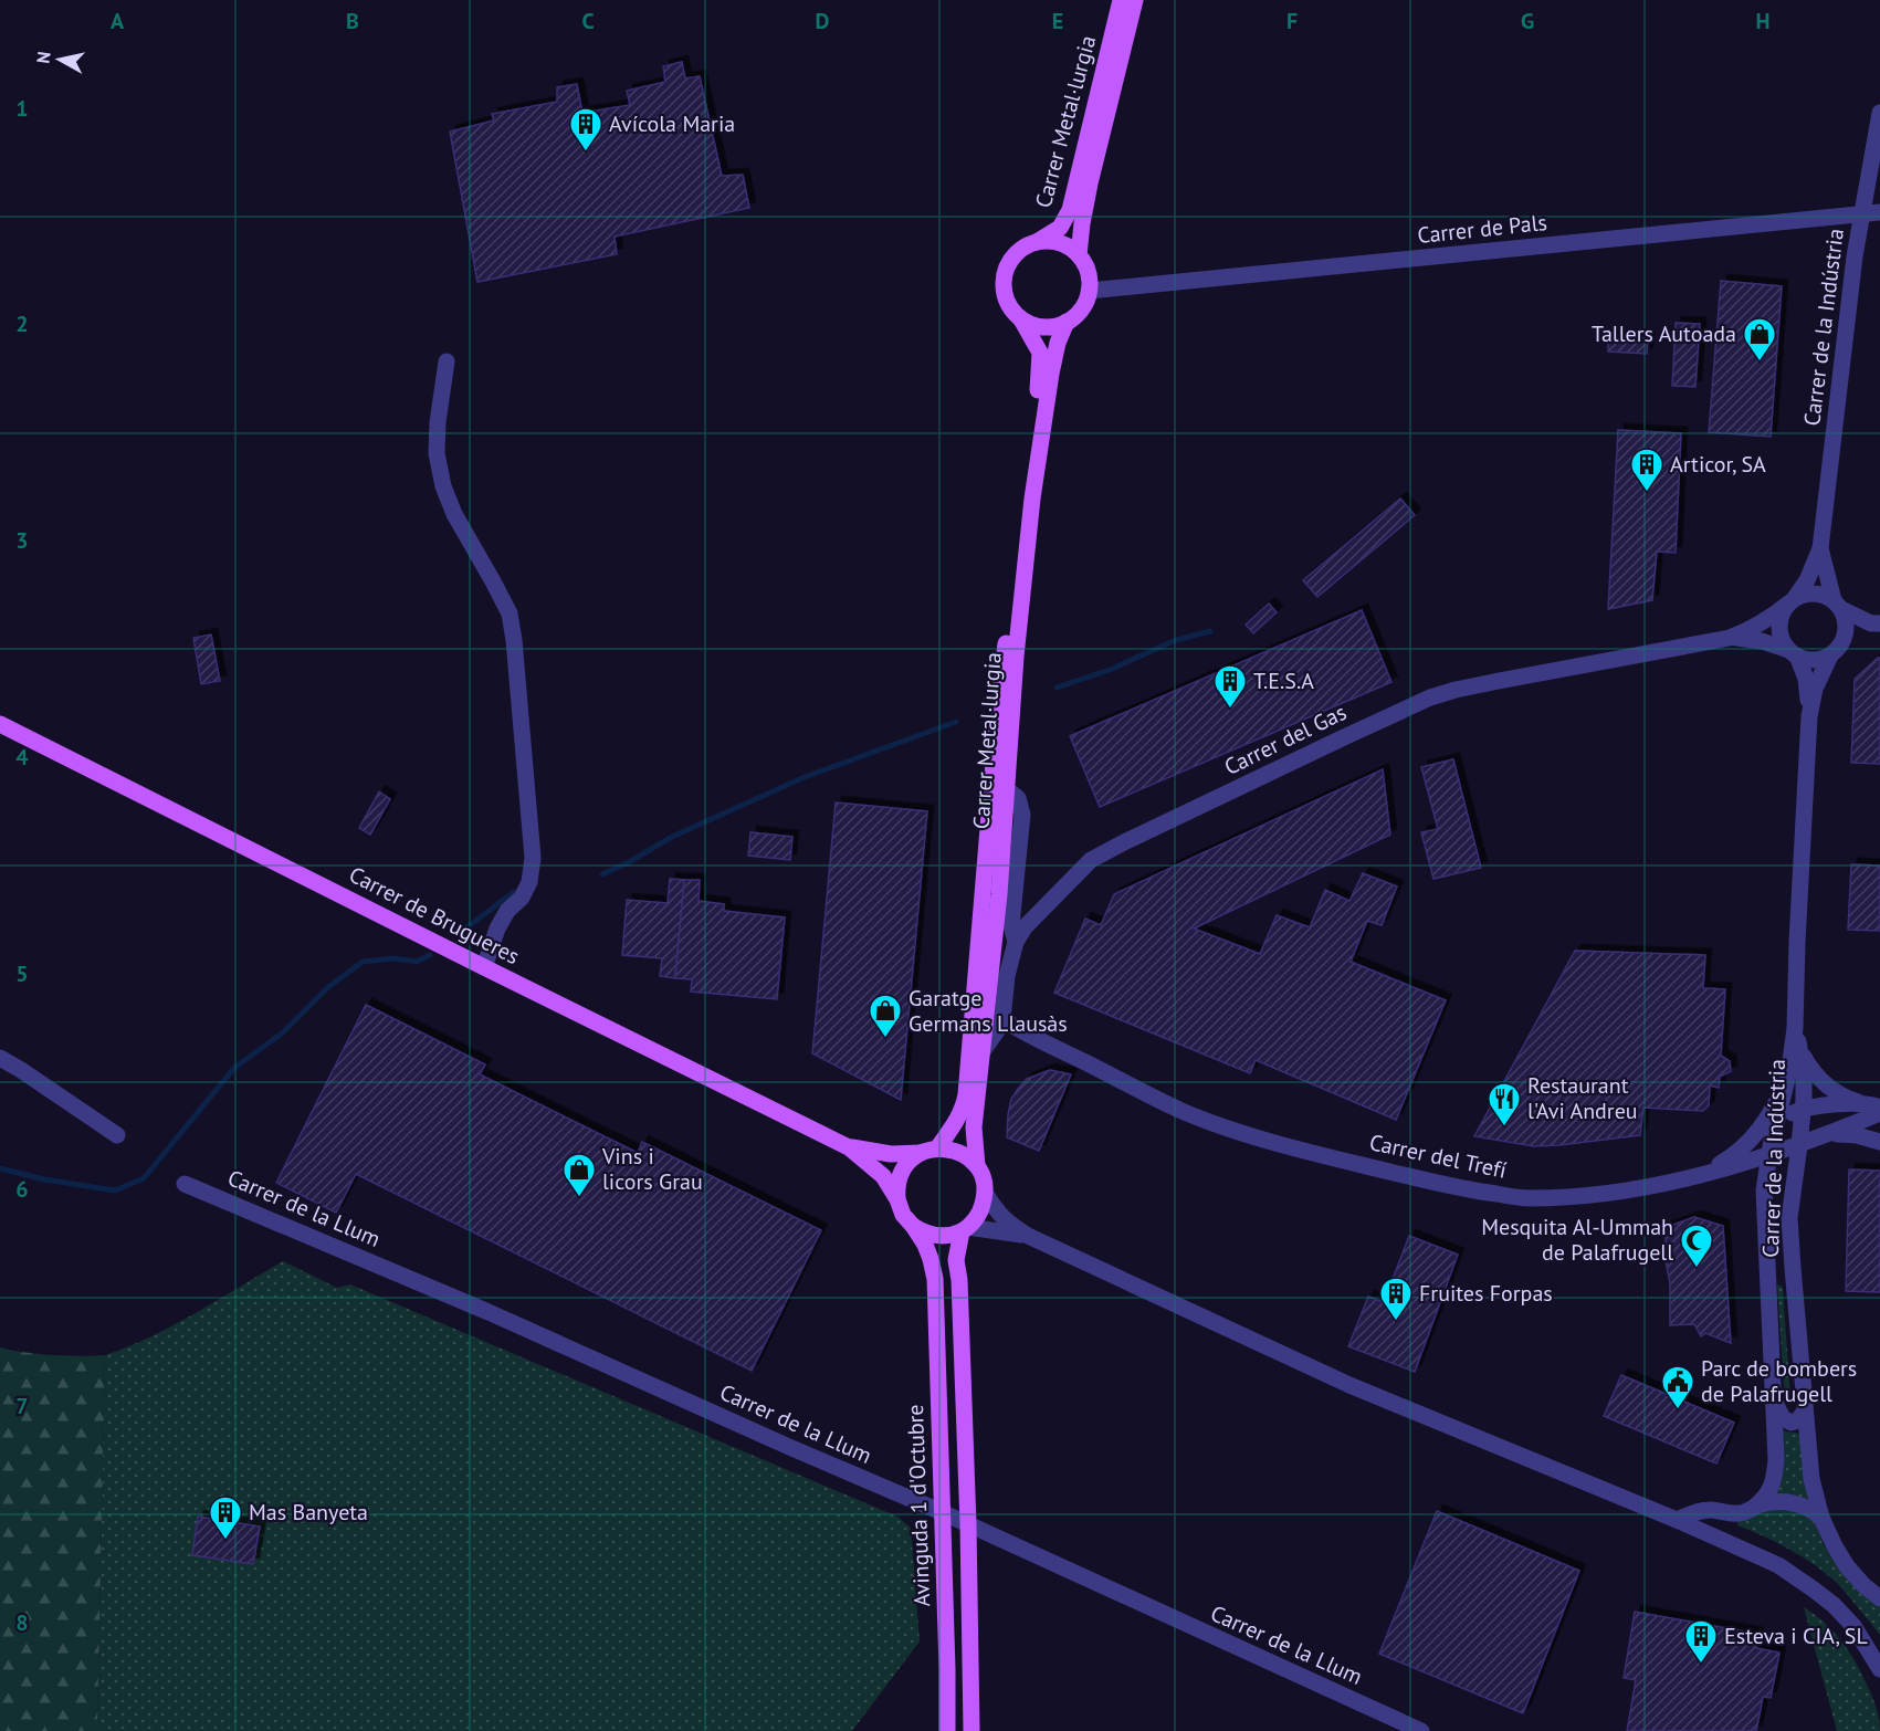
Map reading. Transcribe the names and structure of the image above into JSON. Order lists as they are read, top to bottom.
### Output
{
  "streets": {
    "main road": ["Carrer Metal·lurgia", "Carrer de Brugueres", "Avinguda 1 d'Octubre"],
    "street": [
      "Carrer de Pals",
      "Carrer de la Indústria",
      "Carrer del Gas",
      "Carrer del Trefí",
      "Carrer de la Llum"
    ]
  },
  "crossings": [
    ["Carrer Metal·lurgia", "Carrer de Pals"],
    ["Carrer Metal·lurgia", "Carrer del Gas"],
    ["Carrer Metal·lurgia", "Avinguda 1 d'Octubre"],
    ["Carrer de Pals", "Carrer de la Indústria"],
    ["Carrer de la Indústria", "Carrer del Gas"],
    ["Carrer de la Indústria", "Carrer del Trefí"],
    ["Carrer del Gas", "Carrer del Trefí"],
    ["Carrer de la Llum", "Avinguda 1 d'Octubre"]
  ],
  "places": {
    "building": [
      "Avícola Maria",
      "Articor, SA",
      "T.E.S.A",
      "Fruites Forpas",
      "Mas Banyeta",
      "Esteva i CIA, SL"
    ],
    "shop": ["Tallers Autoada", "Garatge Germans Llausàs", "Vins i licors Grau"],
    "restaurant": ["Restaurant l'Avi Andreu"],
    "mosque": ["Mesquita Al-Ummah de Palafrugell"],
    "public building": ["Parc de bombers de Palafrugell"]
  },
  "north": "left",
  "grid": {
    "columns": [
      "A",
      "B",
      "C",
      "D",
      "E",
      "F",
      "G",
      "H"
    ],
    "rows": [
      "1",
      "2",
      "3",
      "4",
      "5",
      "6",
      "7",
      "8"
    ]
  }
}
